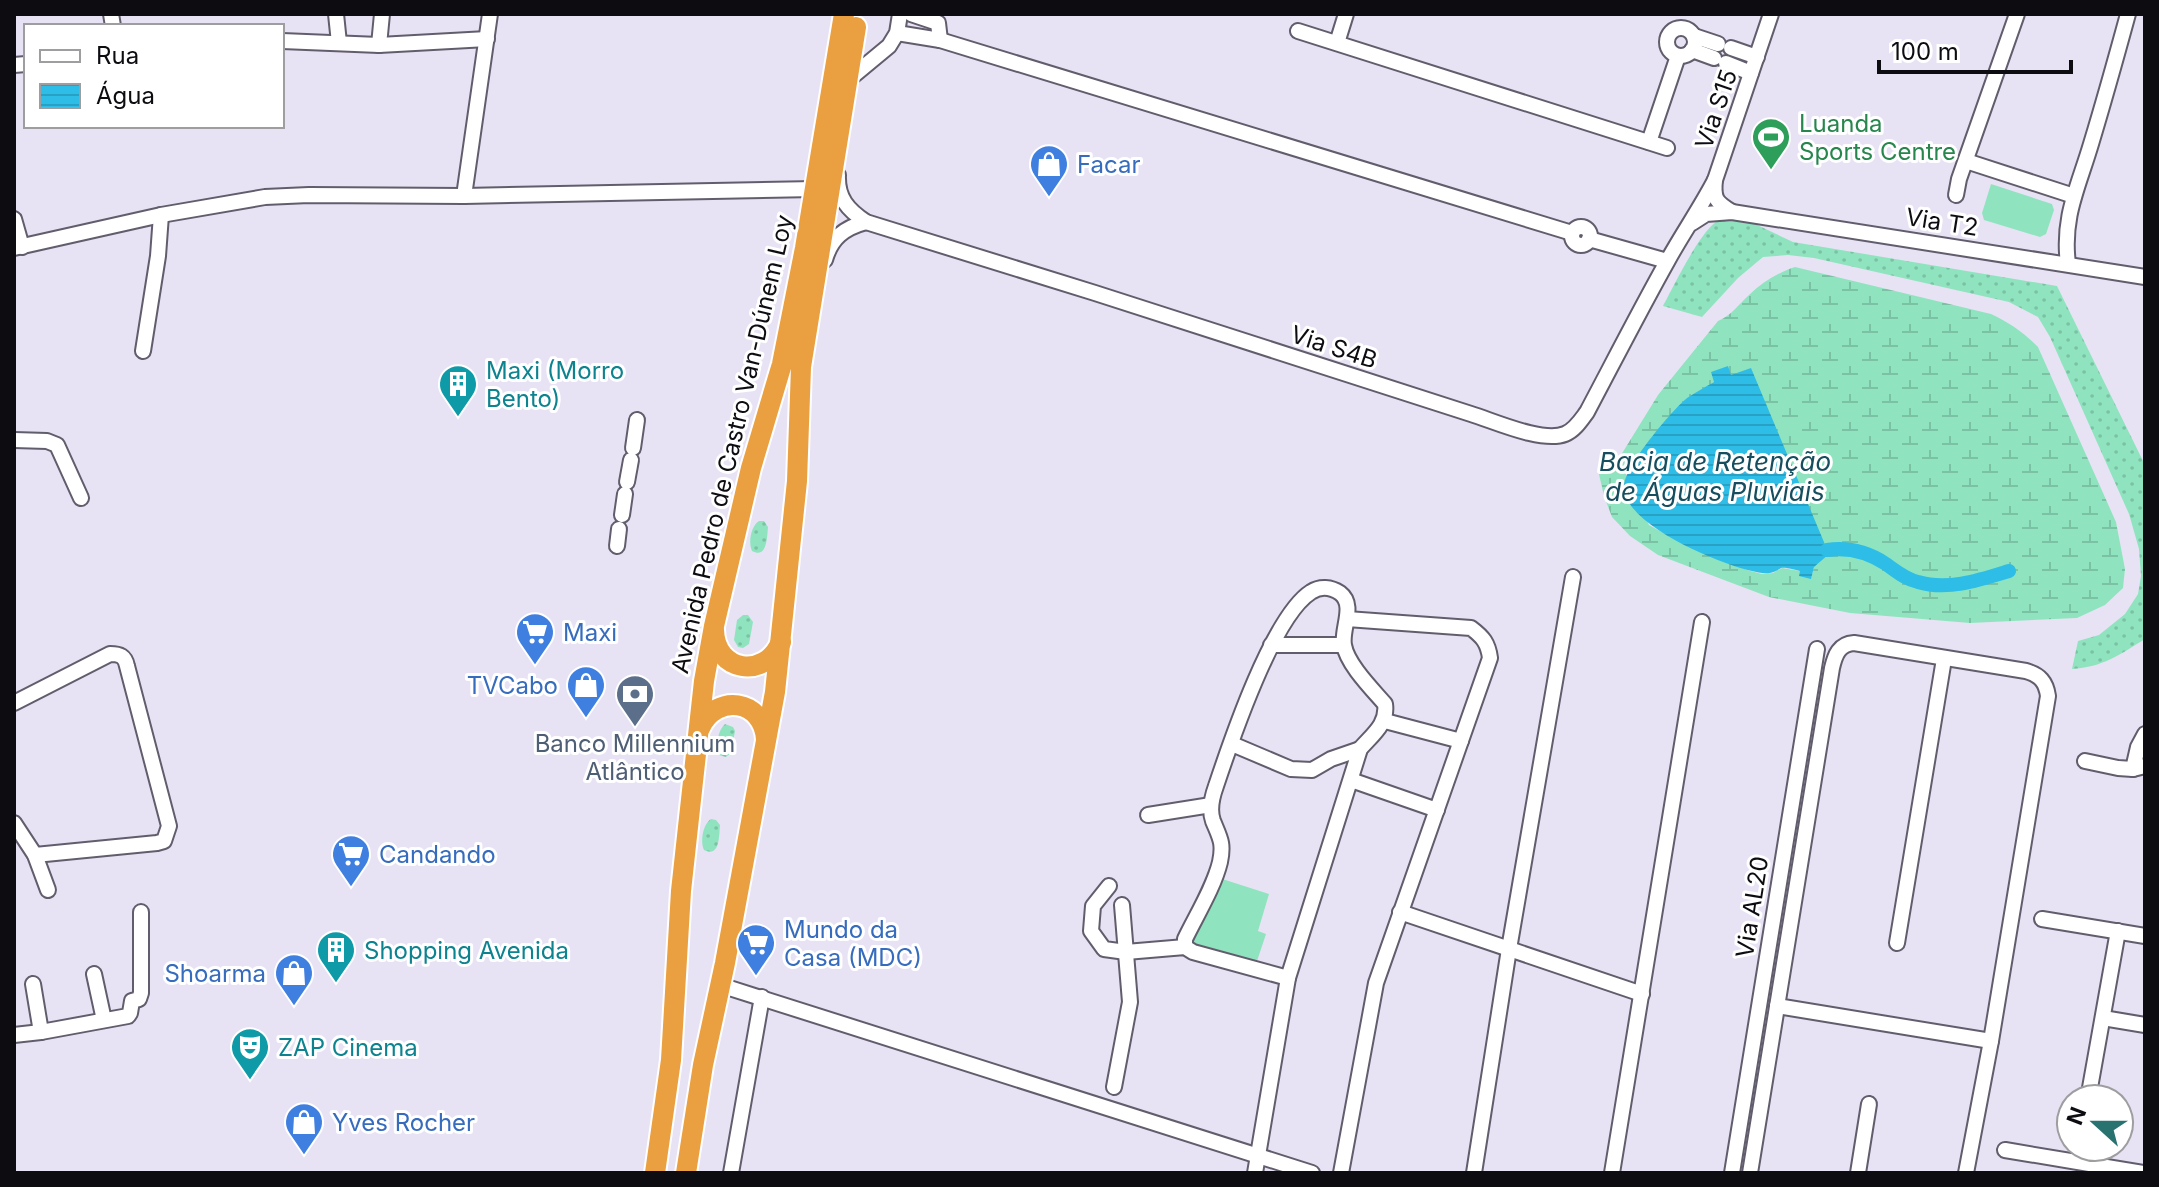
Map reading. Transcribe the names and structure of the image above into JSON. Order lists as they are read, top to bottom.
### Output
{
  "streets": {
    "highway": ["Avenida Pedro de Castro Van-Dúnem Loy"],
    "street": [
      "Via S15",
      "Via T2",
      "Via S4B",
      "Via AL20"
    ]
  },
  "crossings": [
    ["Via S15", "Via T2"],
    ["Via S15", "Via S4B"],
    ["Via T2", "Via S4B"]
  ],
  "water": ["Bacia de Retenção de Águas Pluviais"],
  "places": {
    "sports": ["Luanda Sports Centre"],
    "shop": [
      "Facar",
      "TVCabo",
      "Shoarma",
      "Yves Rocher"
    ],
    "building": ["Maxi (Morro Bento)", "Shopping Avenida"],
    "supermarket": ["Maxi", "Candando", "Mundo da Casa (MDC)"],
    "bank": ["Banco Millennium Atlântico"],
    "theatre": ["ZAP Cinema"]
  },
  "legend": ["Rua", "Água"],
  "scale_bar": "100 m",
  "north": "left"
}
